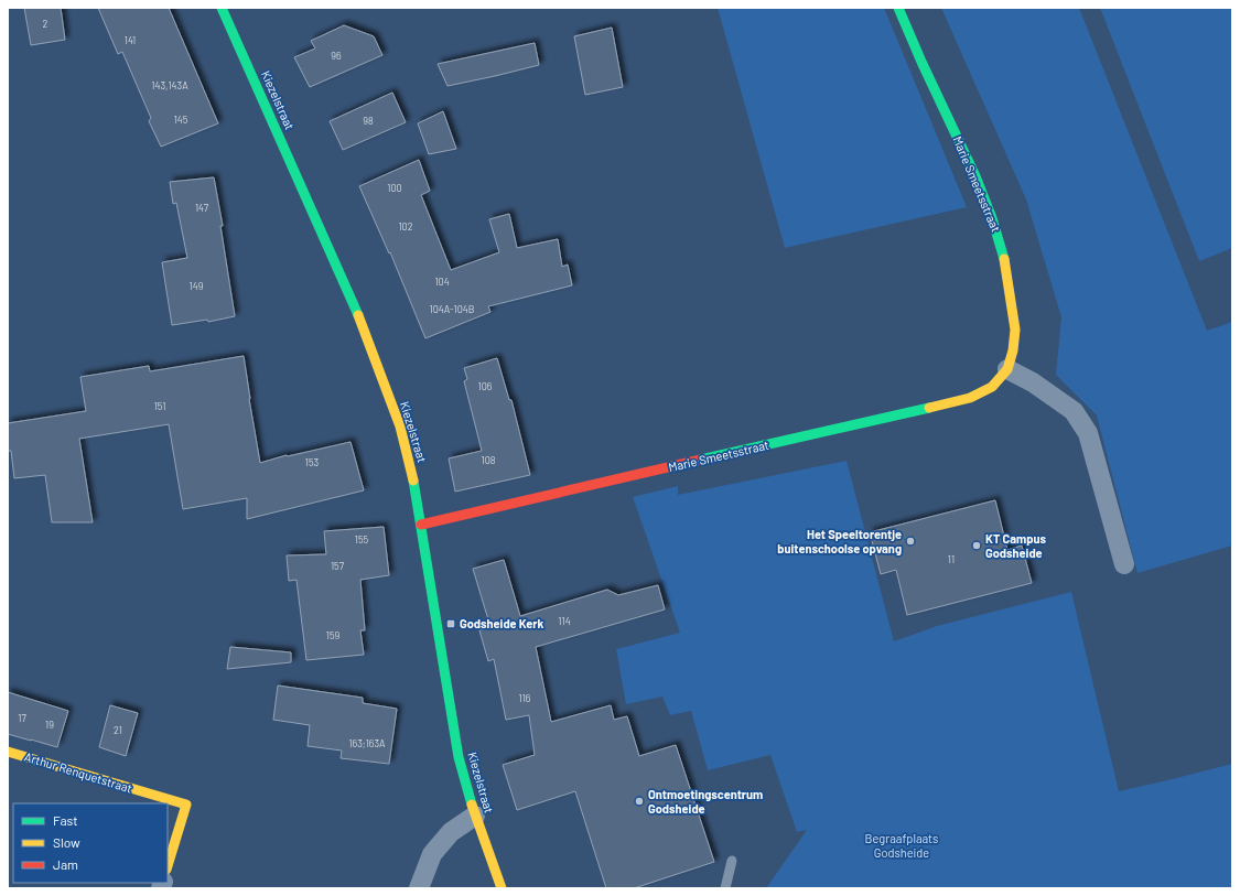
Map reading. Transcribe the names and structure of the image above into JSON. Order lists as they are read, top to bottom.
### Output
{
  "streets": {
    "street": ["Kiezelstraat", "Marie Smeetsstraat", "Arthur Renquetstraat"]
  },
  "crossings": [
    ["Kiezelstraat", "Marie Smeetsstraat"]
  ],
  "parks": ["Begraafplaats Godsheide"],
  "places": {
    "other": ["Het Speeltorentje buitenschoolse opvang", "KT Campus Godsheide", "Ontmoetingscentrum Godsheide"],
    "transit": ["Godsheide Kerk"]
  },
  "house_numbers": [
    "2",
    "141",
    "96",
    "143,143A",
    "145",
    "98",
    "100",
    "147",
    "102",
    "104",
    "149",
    "104A-104B",
    "106",
    "151",
    "108",
    "153",
    "155",
    "11",
    "157",
    "114",
    "159",
    "116",
    "17",
    "19",
    "21",
    "163;163A"
  ],
  "legend": ["Fast", "Slow", "Jam"]
}
